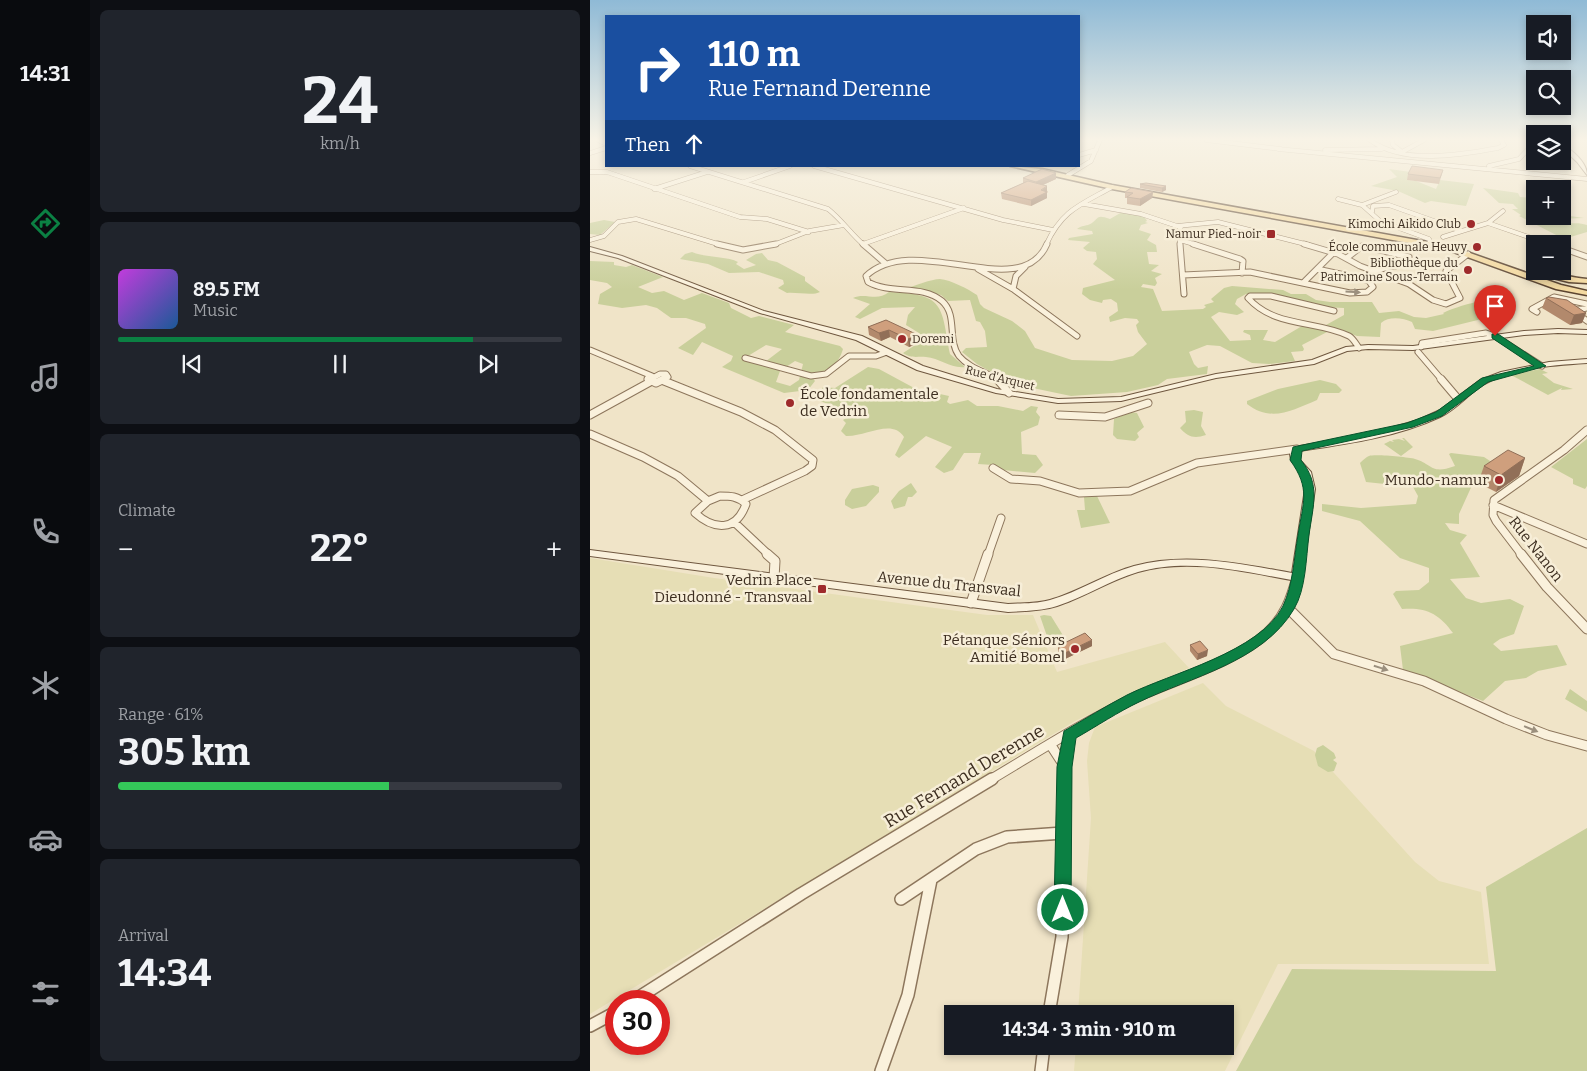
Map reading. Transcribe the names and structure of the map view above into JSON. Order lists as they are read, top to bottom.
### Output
{
  "streets": {
    "street": [
      "Rue d'Arquet",
      "Rue Nanon",
      "Avenue du Transvaal",
      "Rue Fernand Derenne"
    ]
  },
  "crossings": [
    ["Avenue du Transvaal", "Rue Fernand Derenne"]
  ],
  "places": {
    "other": [
      "Kimochi Aikido Club",
      "École communale Heuvy",
      "Bibliothèque du Patrimoine Sous-Terrain",
      "Doremi",
      "École fondamentale de Vedrin",
      "Mundo-namur",
      "Pétanque Séniors Amitié Bomel"
    ],
    "transit": ["Namur Pied-noir", "Vedrin Place Dieudonné - Transvaal"]
  },
  "page": {
    "tabs": "14:31",
    "tile": [
      ["24", "km/h"],
      "Climate",
      ["Range · 61%", "305 km"],
      ["Arrival", "14:34"]
    ],
    "map_buttons": ["+", "−"],
    "turn": ["110 m", "Rue Fernand Derenne"],
    "then": "Then",
    "song": ["89.5 FM", "Music"],
    "heat": ["−", "22°", "+"],
    "limit": "30",
    "trip": "14:34 · 3 min · 910 m"
  }
}
